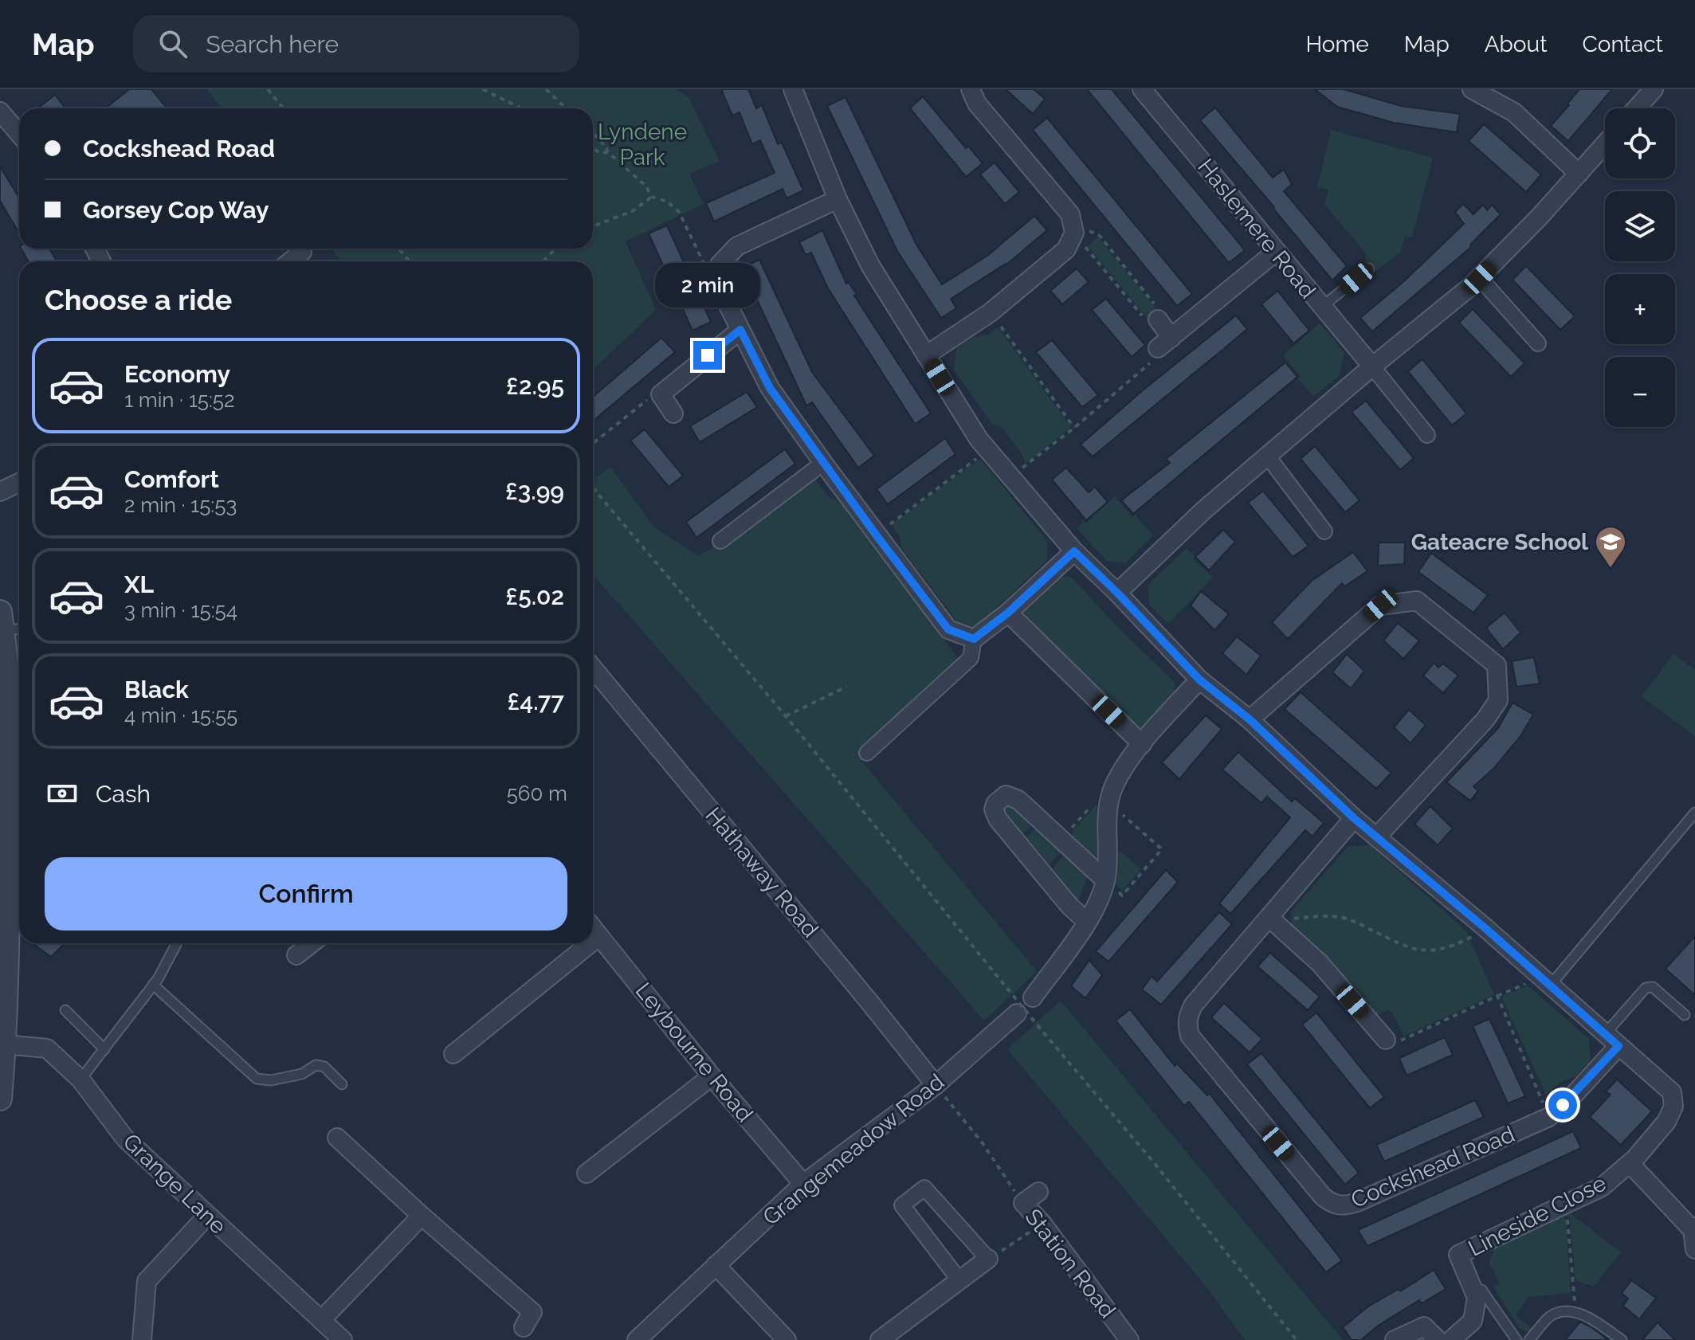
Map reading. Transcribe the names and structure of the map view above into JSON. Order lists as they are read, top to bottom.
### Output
{
  "streets": {
    "street": [
      "Haslemere Road",
      "Hathaway Road",
      "Leybourne Road",
      "Grangemeadow Road",
      "Cockshead Road",
      "Grange Lane",
      "Lineside Close",
      "Station Road"
    ]
  },
  "crossings": [
    ["Hathaway Road", "Grangemeadow Road"],
    ["Leybourne Road", "Grangemeadow Road"],
    ["Cockshead Road", "Lineside Close"]
  ],
  "parks": ["Lyndene Park"],
  "places": {
    "school or university": ["Gateacre School"]
  },
  "page": {
    "header": "Map",
    "search": "Search here",
    "nav": [
      "Home",
      "Map",
      "About",
      "Contact"
    ],
    "map_buttons": ["+", "−"],
    "banner": ["Cockshead Road", "Gorsey Cop Way"],
    "heading": "Choose a ride",
    "bubble": "2 min",
    "list": [
      {
        "name": "Economy",
        "note": "1 min · 15:52",
        "value": "£2.95"
      },
      {
        "name": "Comfort",
        "note": "2 min · 15:53",
        "value": "£3.99"
      },
      {
        "name": "XL",
        "note": "3 min · 15:54",
        "value": "£5.02"
      },
      {
        "name": "Black",
        "note": "4 min · 15:55",
        "value": "£4.77"
      }
    ],
    "pay": ["Cash", "560 m"],
    "buttons": "Confirm"
  }
}
